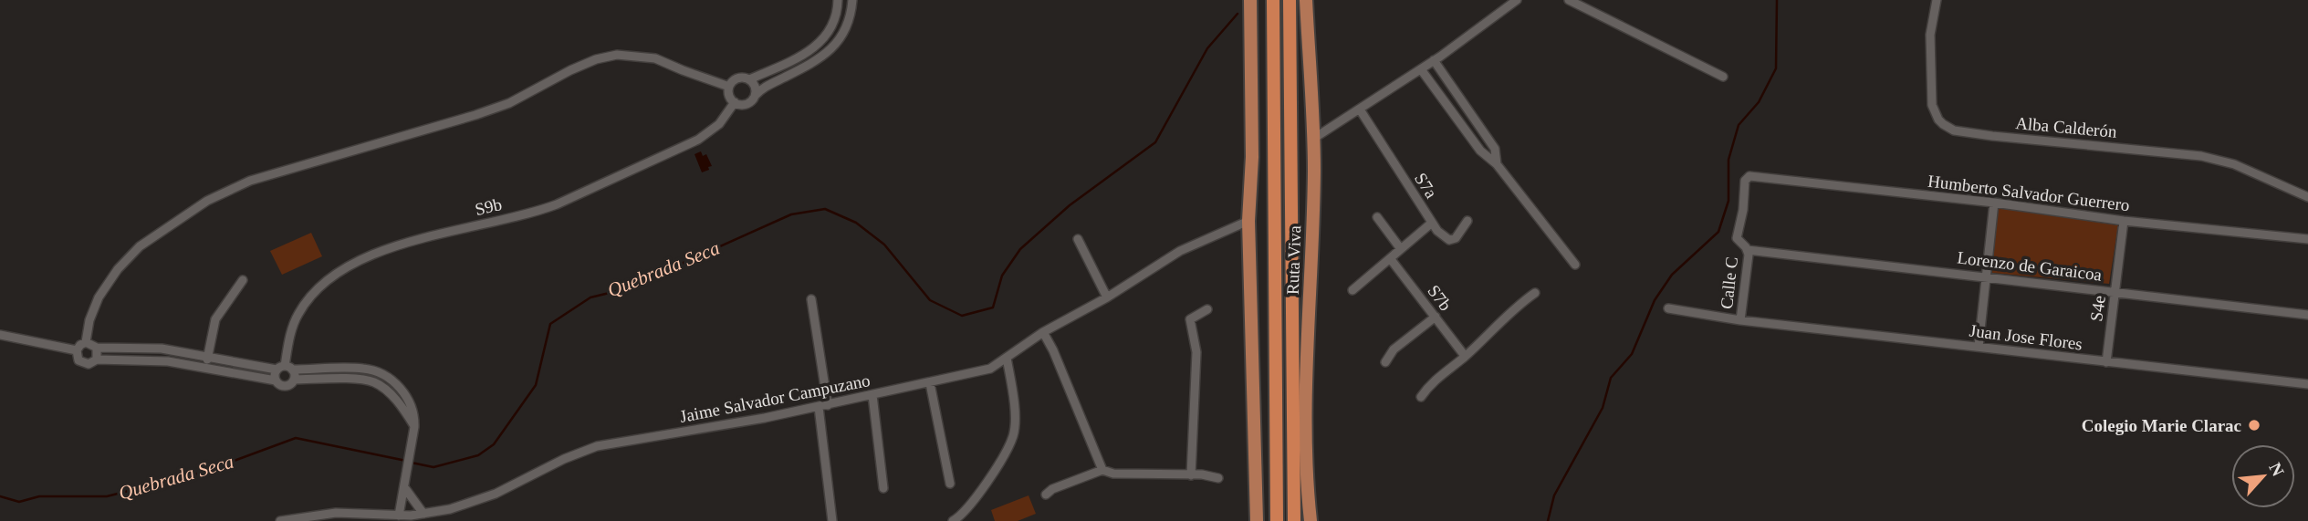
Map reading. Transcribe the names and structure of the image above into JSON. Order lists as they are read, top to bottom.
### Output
{
  "streets": {
    "highway": ["Ruta Viva"],
    "street": [
      "Alba Calderón",
      "S7a",
      "Humberto Salvador Guerrero",
      "S9b",
      "Lorenzo de Garaicoa",
      "Calle C",
      "S7b",
      "S4e",
      "Juan Jose Flores",
      "Jaime Salvador Campuzano"
    ]
  },
  "crossings": [
    ["S7a", "S7b"],
    ["Humberto Salvador Guerrero", "Calle C"],
    ["Humberto Salvador Guerrero", "S4e"],
    ["Lorenzo de Garaicoa", "Calle C"],
    ["Lorenzo de Garaicoa", "S4e"],
    ["Calle C", "Juan Jose Flores"],
    ["S4e", "Juan Jose Flores"]
  ],
  "water": ["Quebrada Seca"],
  "places": ["Colegio Marie Clarac"],
  "north": "top right"
}
